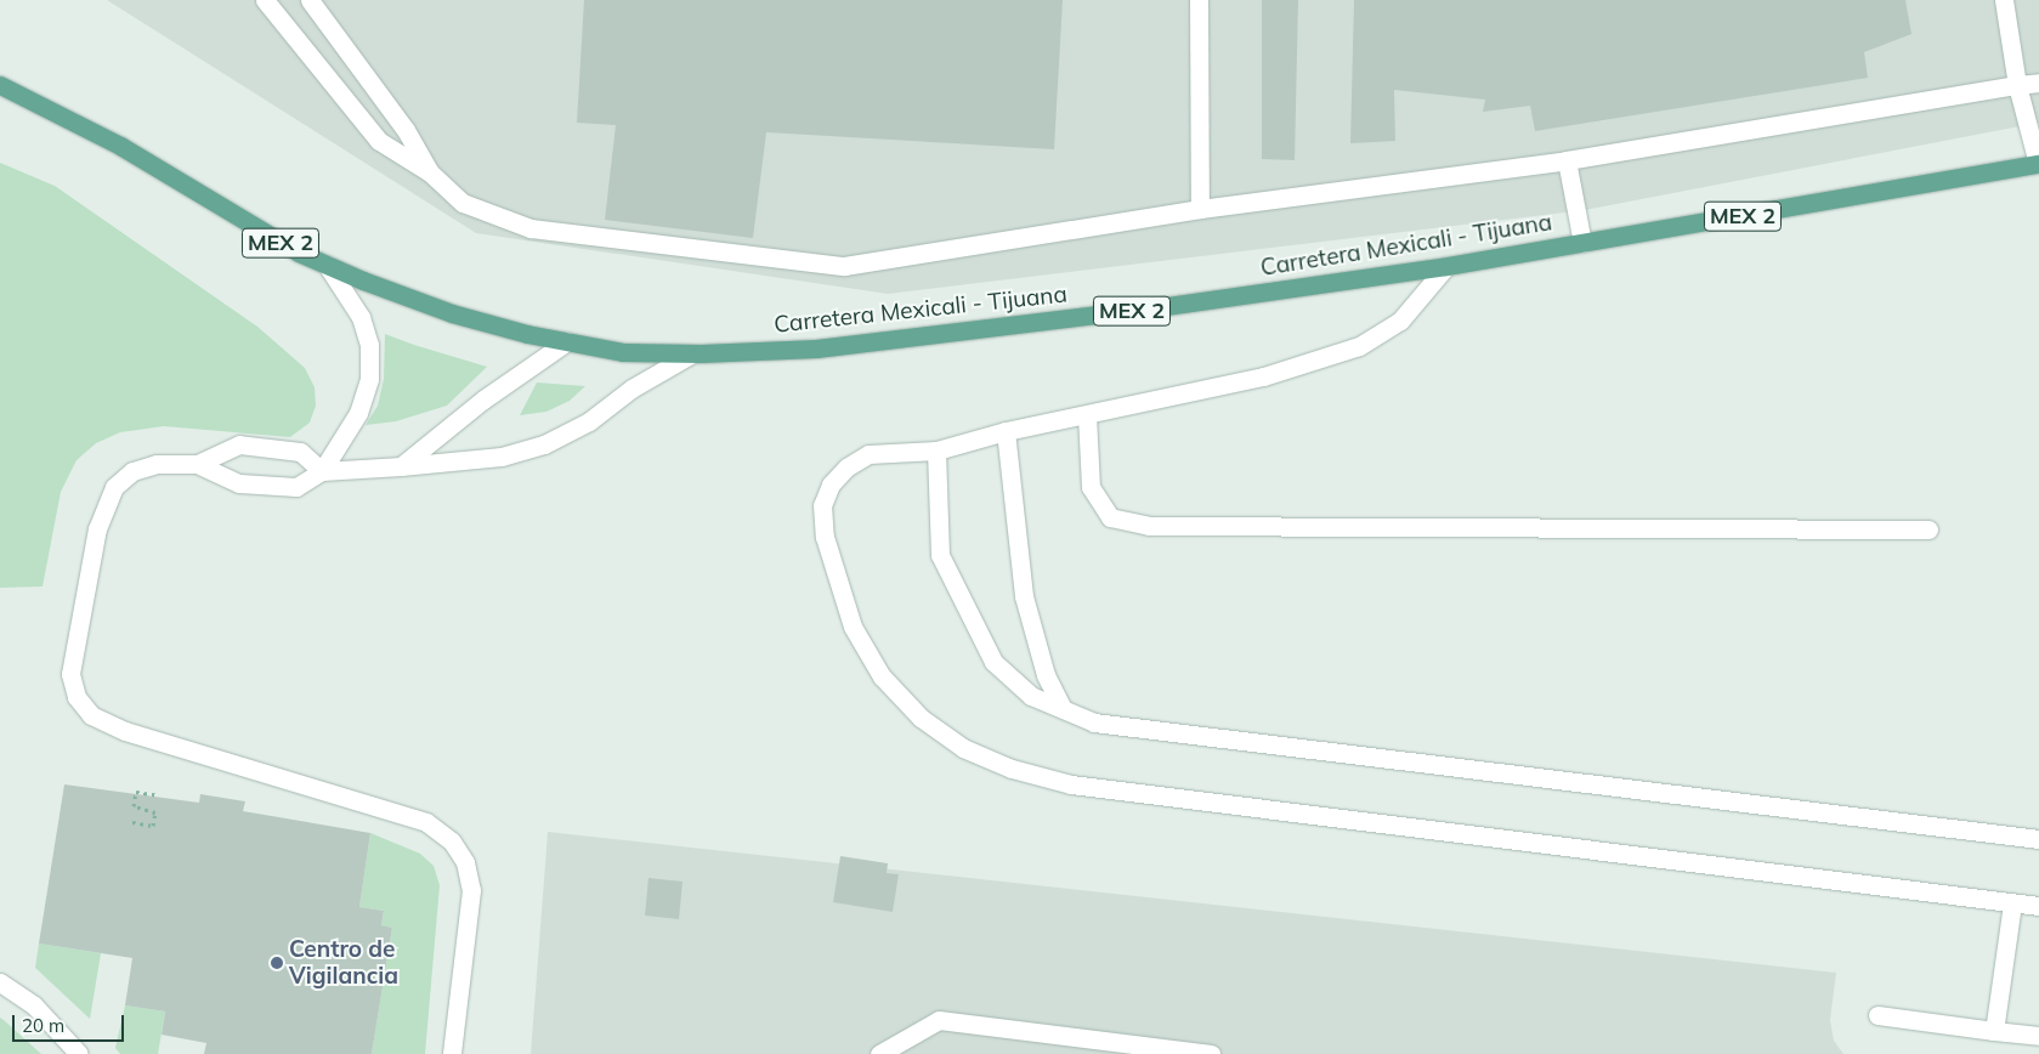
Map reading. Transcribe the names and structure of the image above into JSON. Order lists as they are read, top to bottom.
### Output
{
  "streets": {
    "main road": ["MEX 2", "Carretera Mexicali - Tijuana"]
  },
  "places": ["Centro de Vigilancia"],
  "scale_bar": "20 m"
}
